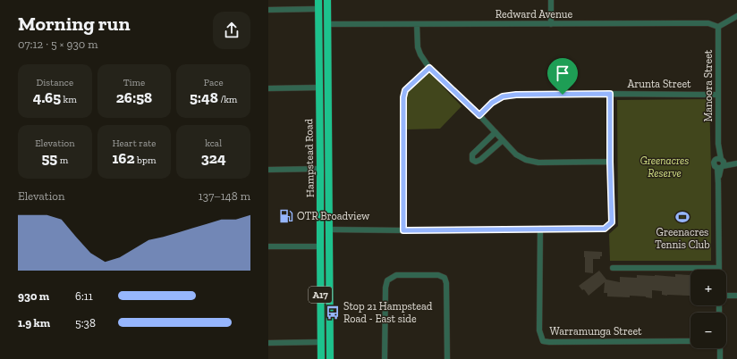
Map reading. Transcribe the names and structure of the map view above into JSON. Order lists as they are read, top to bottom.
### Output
{
  "streets": {
    "highway": ["Hampstead Road", "A17"],
    "street": [
      "Redward Avenue",
      "Arunta Street",
      "Manoora Street",
      "Warramunga Street"
    ]
  },
  "crossings": [
    ["Redward Avenue", "Manoora Street"],
    ["Redward Avenue", "Hampstead Road"],
    ["Arunta Street", "Manoora Street"]
  ],
  "parks": ["Greenacres Reserve"],
  "places": {
    "fuel station": ["OTR Broadview"],
    "sports": ["Greenacres Tennis Club"],
    "bus stop": ["Stop 21 Hampstead Road - East side"]
  },
  "page": {
    "heading": ["Morning run", "07:12 · 5 × 930 m"],
    "stats": [
      ["Distance", "4.65 km"],
      ["Time", "26:58"],
      ["Pace", "5:48 /km"],
      ["Elevation", "55 m"],
      ["Heart rate", "162 bpm"],
      ["kcal", "324"]
    ],
    "chart": ["Elevation", "137–148 m"],
    "map_buttons": ["+", "−"],
    "list": [
      {
        "name": "930 m",
        "note": "6:11"
      },
      {
        "name": "1.9 km",
        "note": "5:38"
      }
    ]
  }
}
